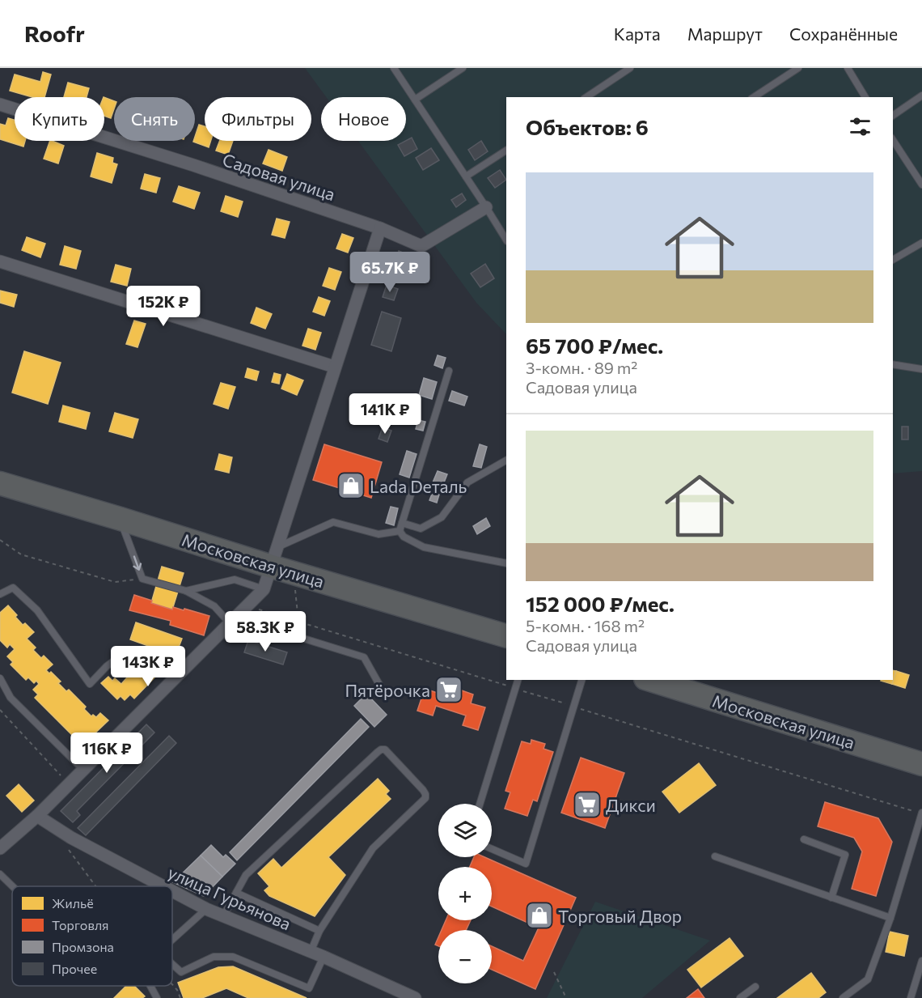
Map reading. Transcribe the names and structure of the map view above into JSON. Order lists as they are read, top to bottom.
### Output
{
  "streets": {
    "highway": ["Московская улица"],
    "street": ["Садовая улица", "улица Гурьянова"]
  },
  "places": {
    "shop": ["Lada Dеталь", "Торговый Двор"],
    "supermarket": ["Пятёрочка", "Дикси"]
  },
  "legend": [
    "Жильё",
    "Торговля",
    "Промзона",
    "Прочее"
  ],
  "page": {
    "header": "Roofr",
    "nav": ["Карта", "Маршрут", "Сохранённые"],
    "chip": [
      "Купить",
      "Снять",
      "Фильтры",
      "Новое"
    ],
    "heading": "Объектов: 6",
    "list": [
      {
        "name": "65 700 ₽/мес.",
        "note": "3-комн. · 89 m² · Садовая улица"
      },
      {
        "name": "152 000 ₽/мес.",
        "note": "5-комн. · 168 m² · Садовая улица"
      }
    ],
    "price": [
      "65.7K ₽",
      "152K ₽",
      "141K ₽",
      "58.3K ₽",
      "143K ₽",
      "116K ₽"
    ],
    "map_buttons": ["+", "−"]
  }
}
